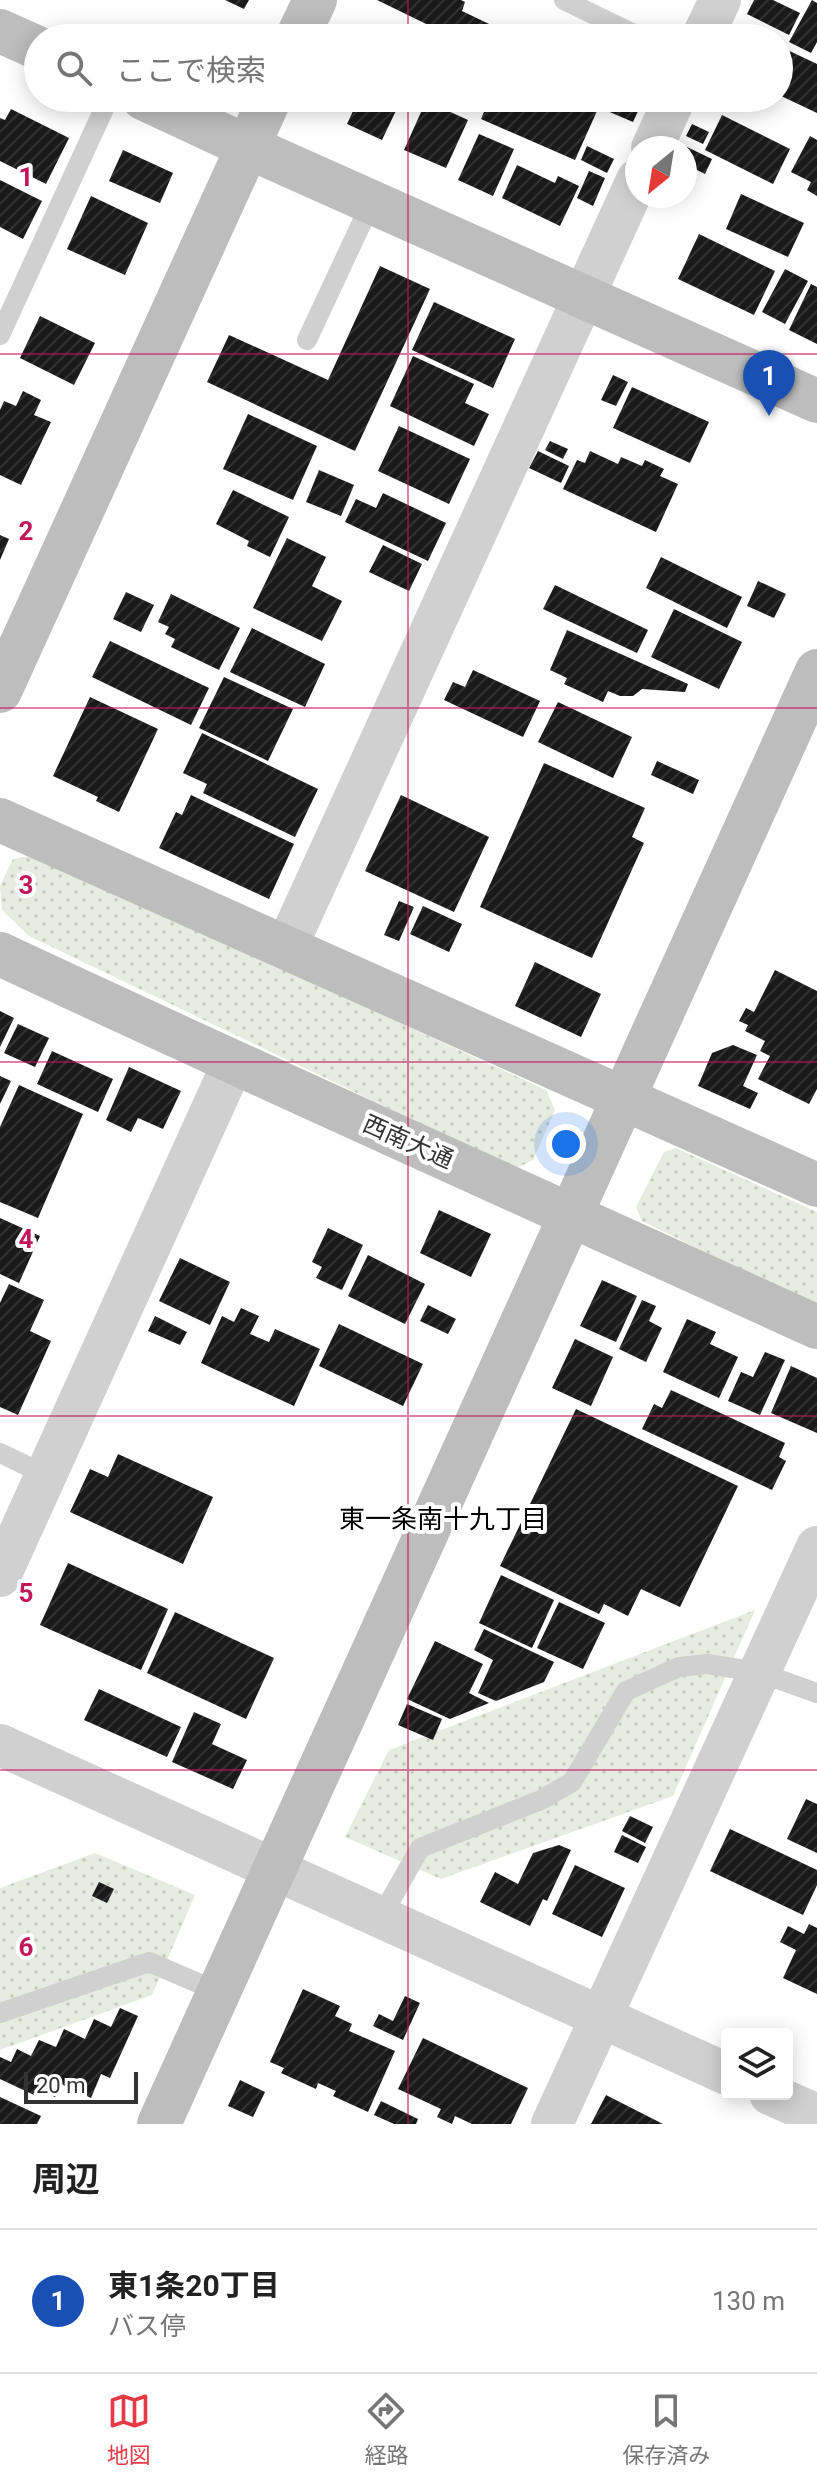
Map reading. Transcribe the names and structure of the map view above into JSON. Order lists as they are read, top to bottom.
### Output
{
  "streets": {
    "street": ["西南大通"]
  },
  "districts": ["東一条南十九丁目"],
  "scale_bar": "20 m",
  "north": "bottom left",
  "page": {
    "search": "ここで検索",
    "pins": "1",
    "scale": "20 m",
    "heading": "周辺",
    "list": [
      {
        "mark": "1",
        "name": "東1条20丁目",
        "note": "バス停",
        "value": "130 m"
      }
    ],
    "nav": ["地図", "経路", "保存済み"]
  },
  "grid": {
    "rows": [
      "1",
      "2",
      "3",
      "4",
      "5",
      "6"
    ]
  }
}
